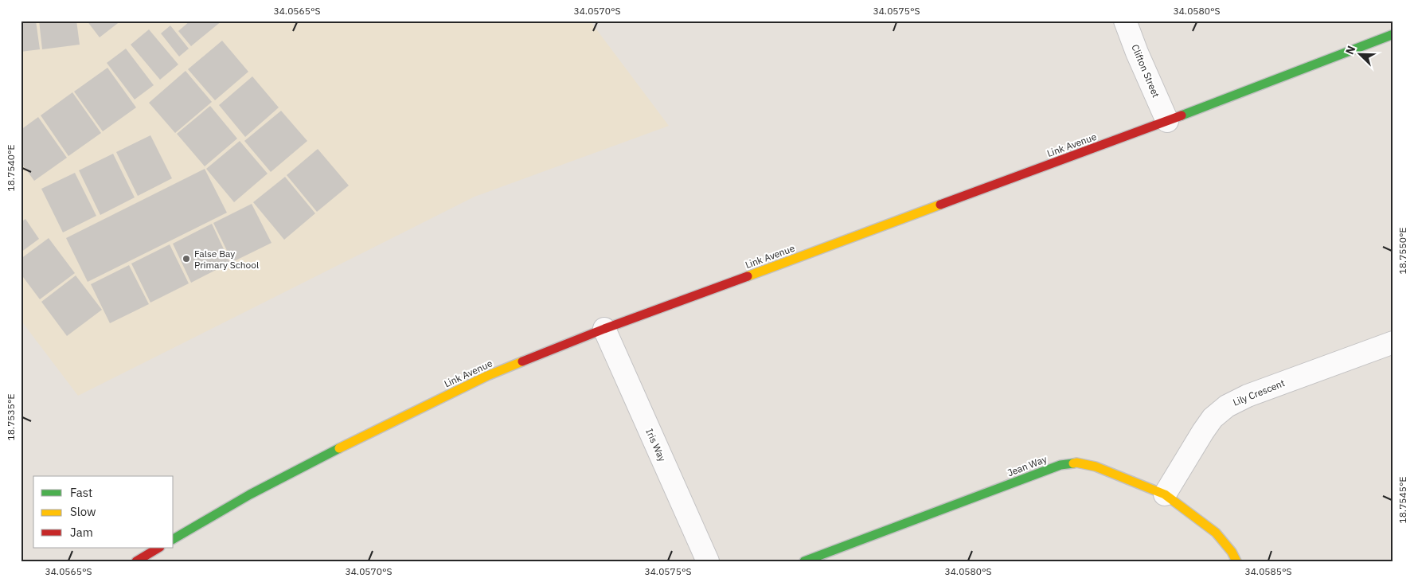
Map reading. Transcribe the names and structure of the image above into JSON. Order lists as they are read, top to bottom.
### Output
{
  "streets": {
    "street": [
      "Clifton Street",
      "Link Avenue",
      "Lily Crescent",
      "Iris Way",
      "Jean Way"
    ]
  },
  "crossings": [
    ["Clifton Street", "Link Avenue"],
    ["Link Avenue", "Iris Way"],
    ["Lily Crescent", "Jean Way"]
  ],
  "places": ["False Bay Primary School"],
  "legend": ["Fast", "Slow", "Jam"],
  "north": "top left",
  "coordinates": [
    "34.0565°S",
    "34.0570°S",
    "34.0575°S",
    "34.0580°S",
    "18.7540°E",
    "18.7550°E",
    "18.7535°E",
    "18.7545°E",
    "34.0585°S"
  ]
}
